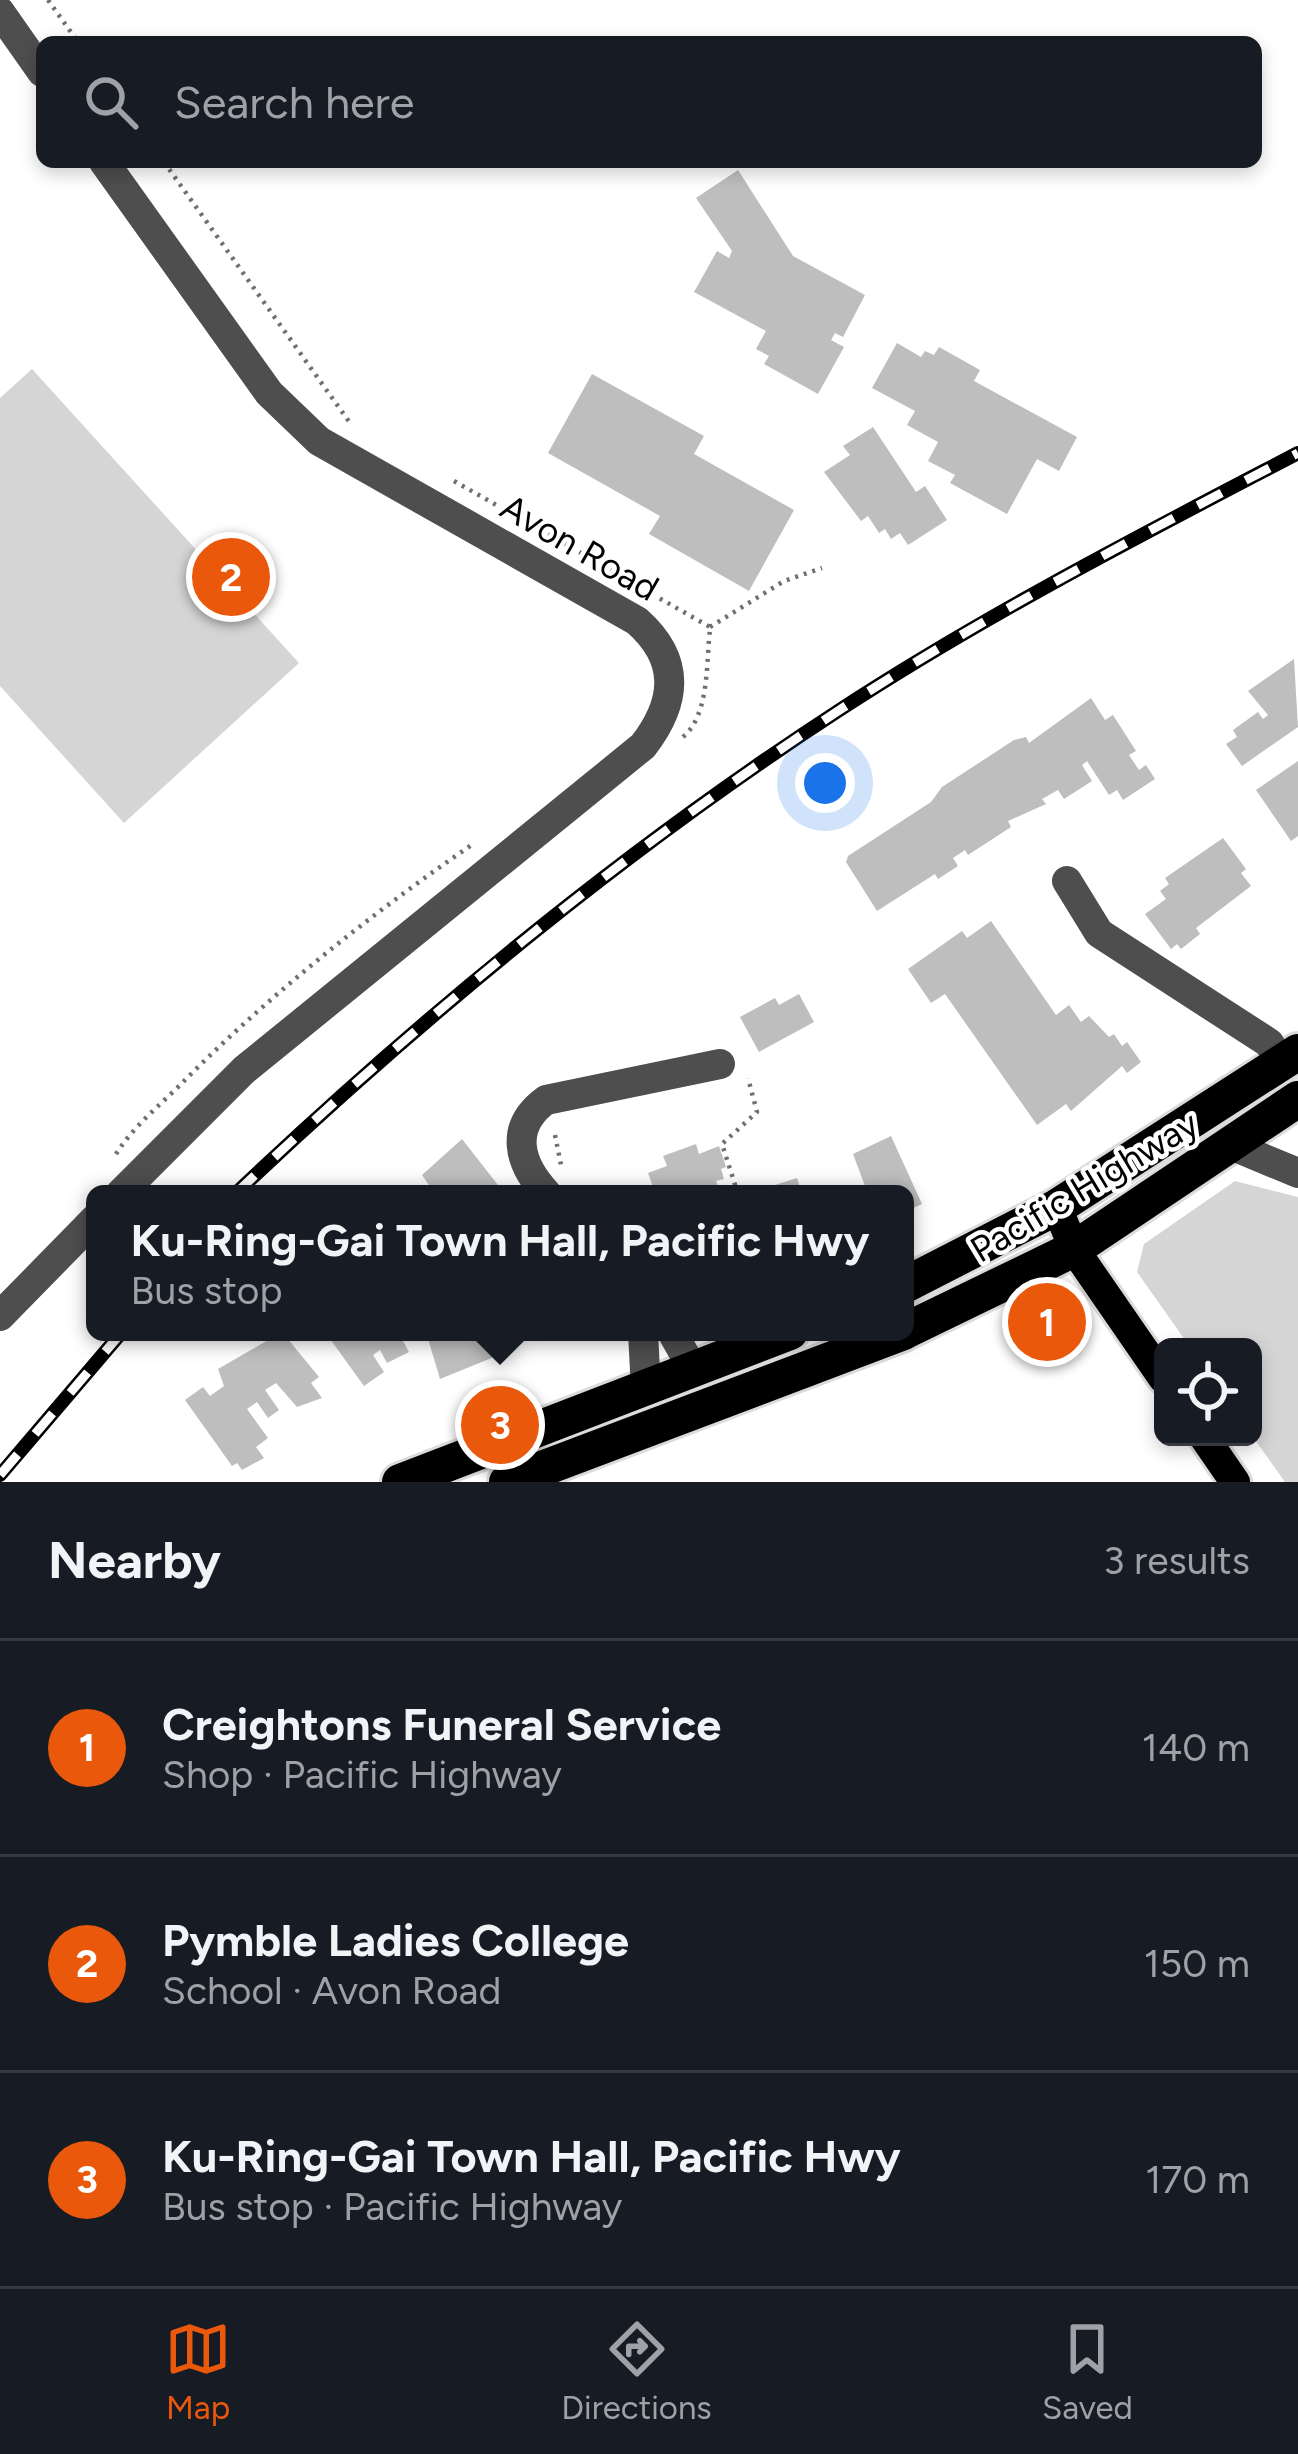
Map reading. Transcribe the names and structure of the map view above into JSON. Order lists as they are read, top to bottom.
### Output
{
  "streets": {
    "highway": ["Pacific Highway"],
    "street": ["Avon Road"]
  },
  "page": {
    "search": "Search here",
    "pins": ["2", "1", "3"],
    "popup": ["Ku-Ring-Gai Town Hall, Pacific Hwy", "Bus stop"],
    "heading": ["Nearby", "3 results"],
    "list": [
      {
        "mark": "1",
        "name": "Creightons Funeral Service",
        "note": "Shop · Pacific Highway",
        "value": "140 m"
      },
      {
        "mark": "2",
        "name": "Pymble Ladies College",
        "note": "School · Avon Road",
        "value": "150 m"
      },
      {
        "mark": "3",
        "name": "Ku-Ring-Gai Town Hall, Pacific Hwy",
        "note": "Bus stop · Pacific Highway",
        "value": "170 m"
      }
    ],
    "nav": ["Map", "Directions", "Saved"]
  }
}
